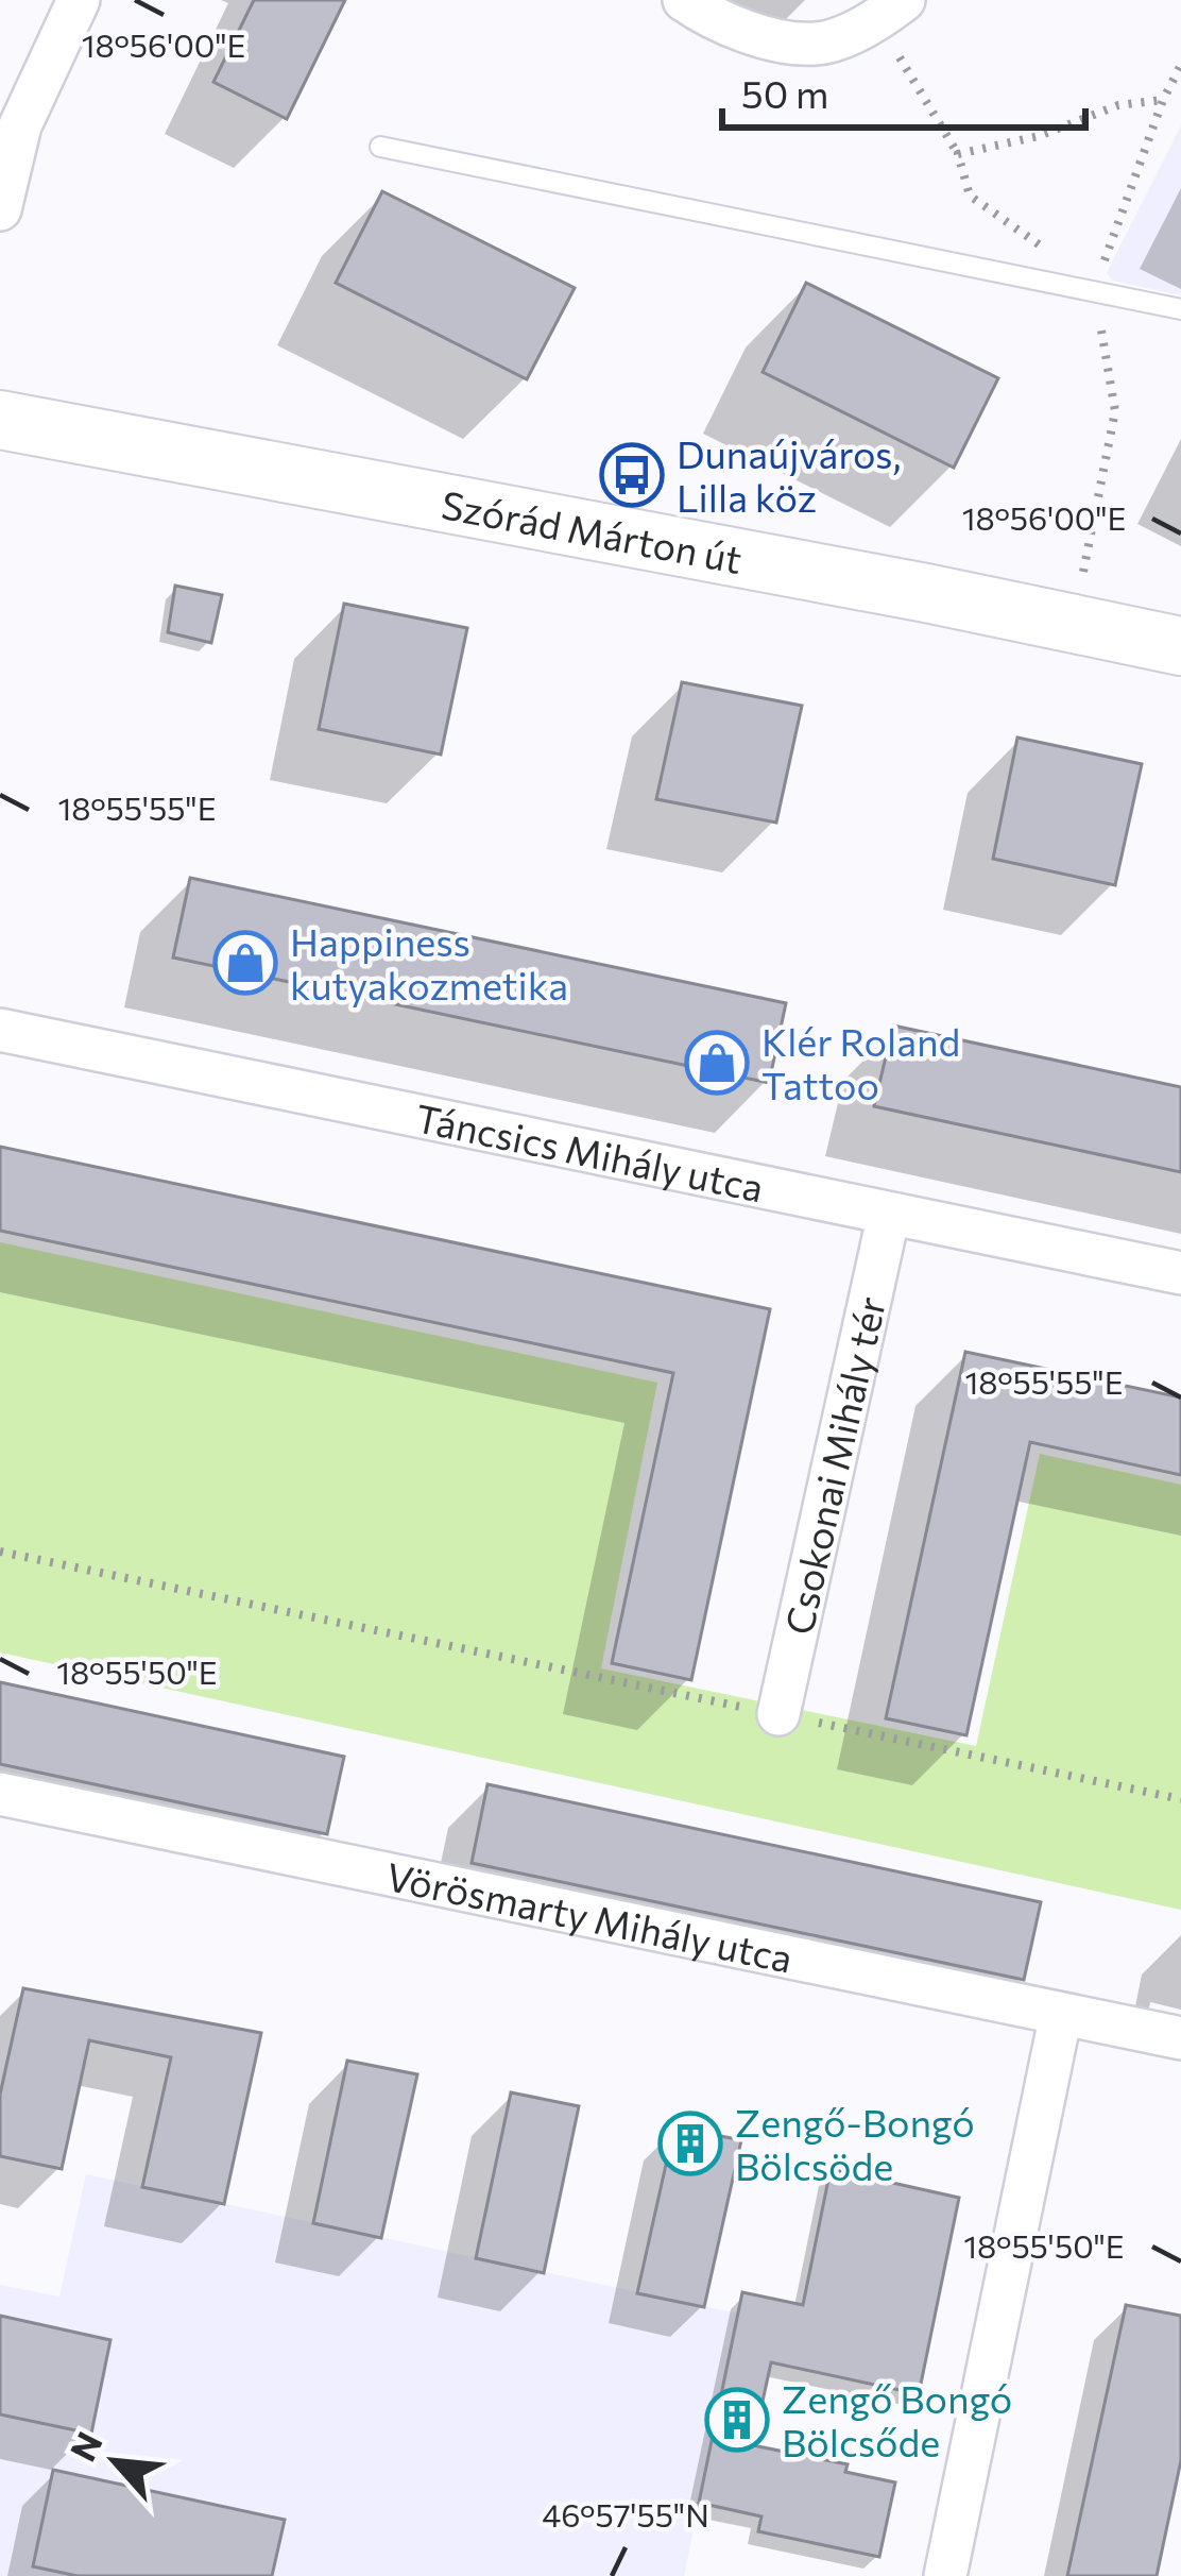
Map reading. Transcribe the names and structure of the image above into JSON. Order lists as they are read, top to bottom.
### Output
{
  "streets": {
    "street": [
      "Szórád Márton út",
      "Táncsics Mihály utca",
      "Csokonai Mihály tér",
      "Vörösmarty Mihály utca"
    ]
  },
  "crossings": [
    ["Táncsics Mihály utca", "Csokonai Mihály tér"]
  ],
  "places": {
    "bus stop": ["Dunaújváros, Lilla köz"],
    "shop": ["Happiness kutyakozmetika", "Klér Roland Tattoo"],
    "building": ["Zengő-Bongó Bölcsöde", "Zengő Bongó Bölcsőde"]
  },
  "scale_bar": "50 m",
  "north": "top left",
  "coordinates": [
    "18°56'00\"E",
    "18°55'55\"E",
    "18°55'50\"E",
    "46°57'55\"N"
  ]
}
